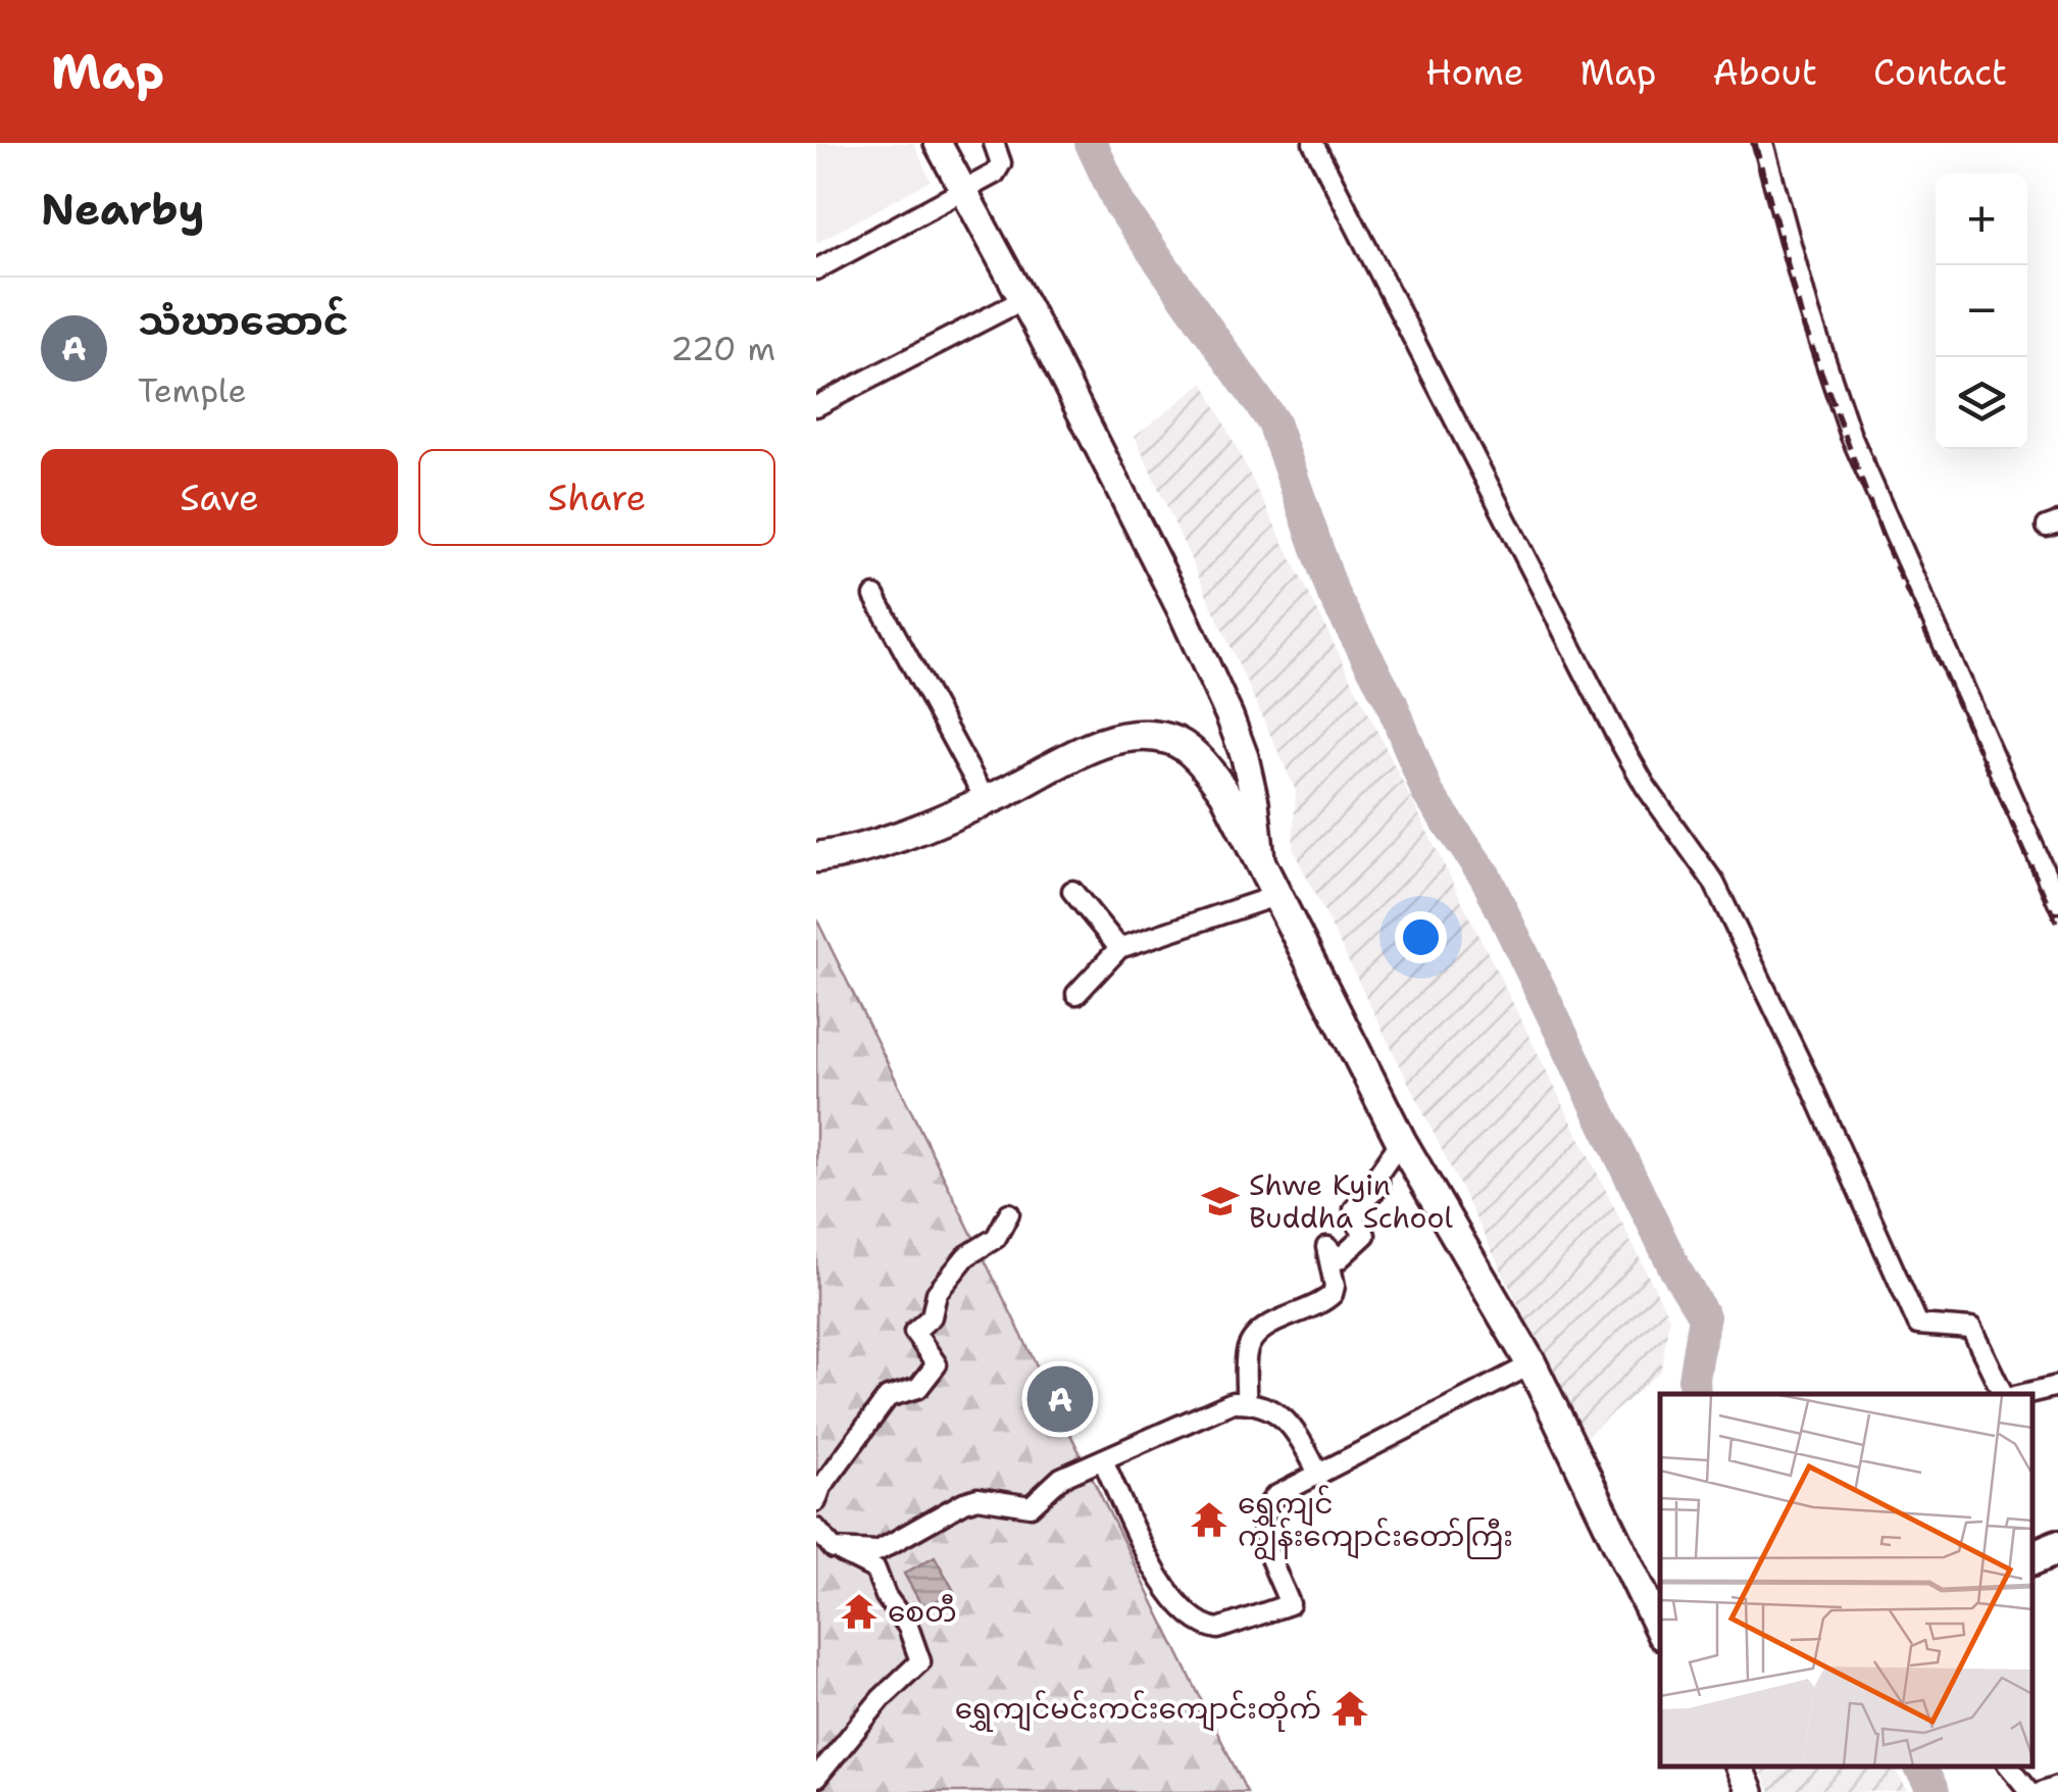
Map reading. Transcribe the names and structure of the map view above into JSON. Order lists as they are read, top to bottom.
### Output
{
  "places": {
    "school or university": ["Shwe Kyin Buddha School"],
    "temple": ["ရွှေကျင် ကျွန်းကျောင်းတော်ကြီး", "စေတီ", "ရွှေကျင်မင်းကင်းကျောင်းတိုက်"]
  },
  "page": {
    "header": "Map",
    "nav": [
      "Home",
      "Map",
      "About",
      "Contact"
    ],
    "heading": "Nearby",
    "map_buttons": ["+", "−"],
    "list": [
      {
        "mark": "A",
        "name": "သံဃာဆောင်",
        "note": "Temple",
        "value": "220 m"
      }
    ],
    "buttons": ["Save", "Share"],
    "pins": "A"
  }
}
